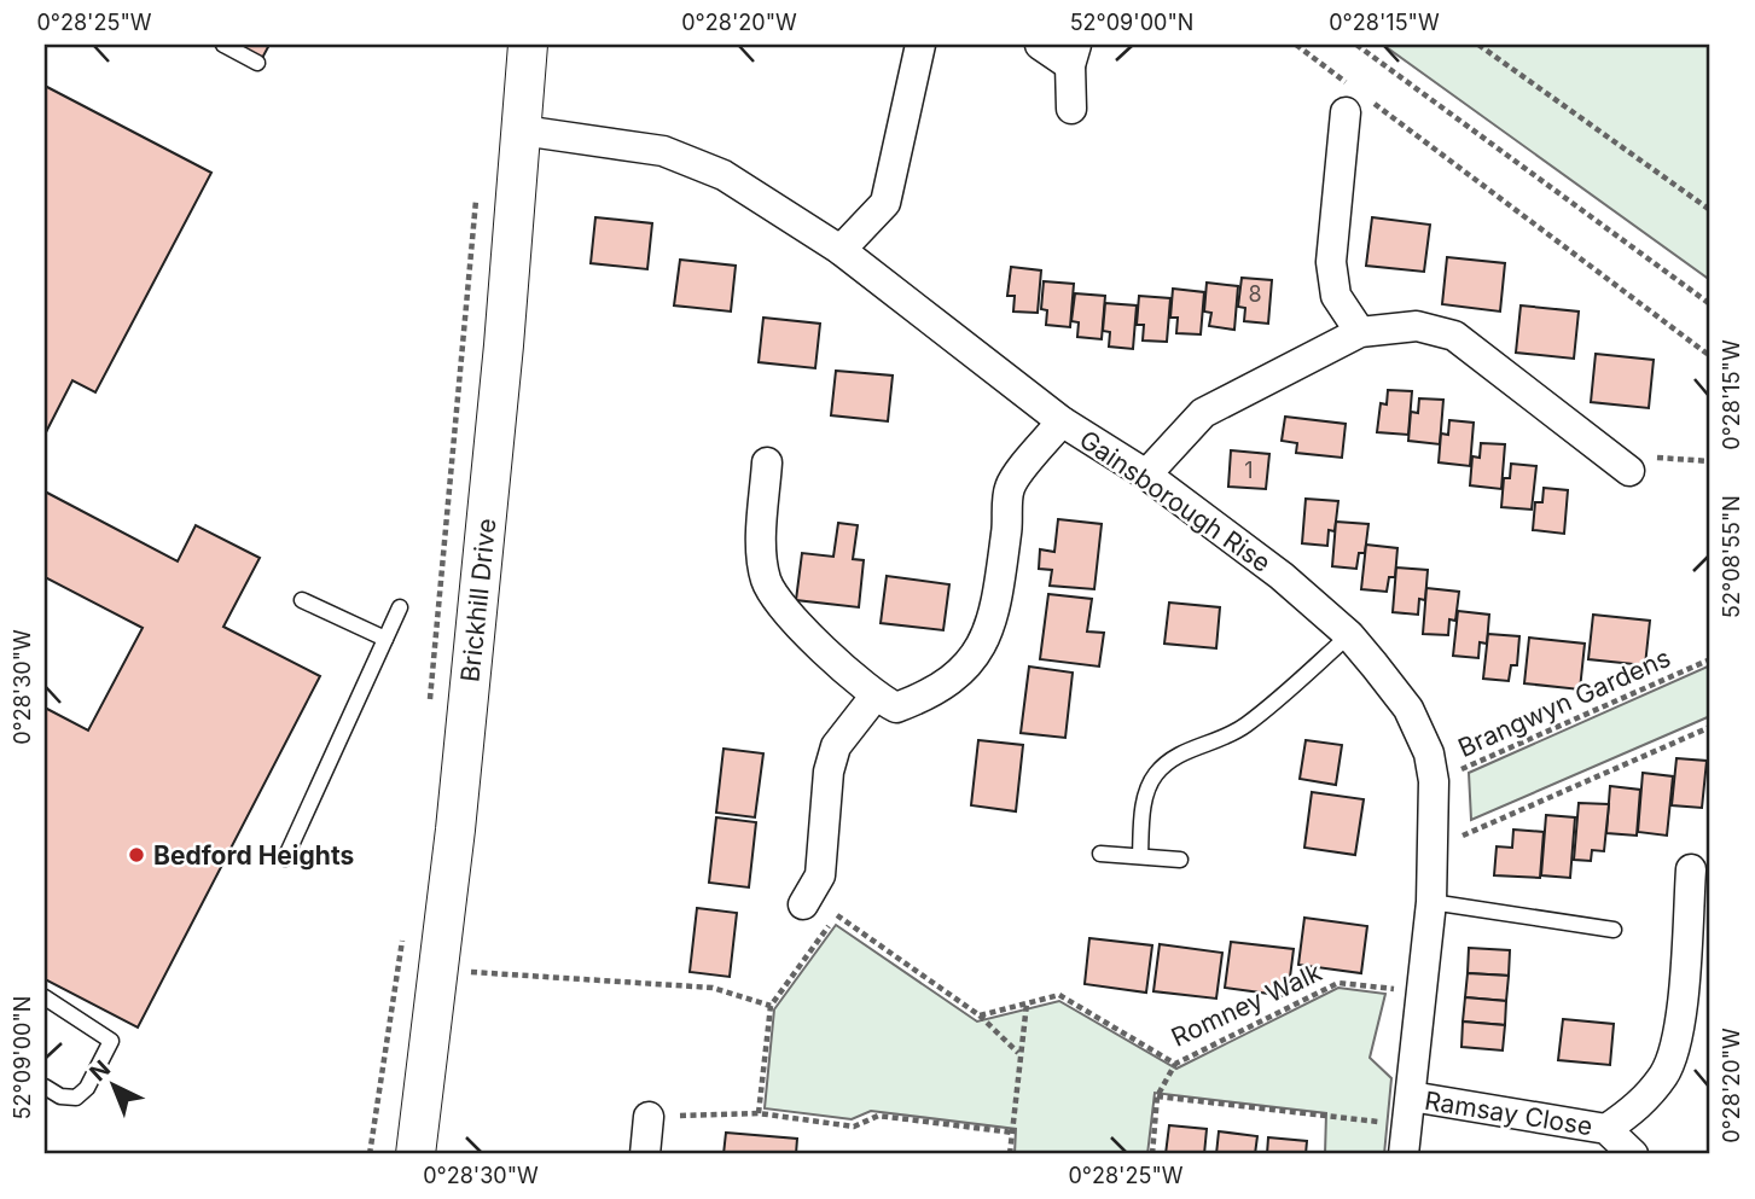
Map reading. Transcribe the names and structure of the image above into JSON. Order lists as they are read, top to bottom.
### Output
{
  "streets": {
    "street": ["Gainsborough Rise", "Brickhill Drive", "Ramsay Close"],
    "path": ["Brangwyn Gardens", "Romney Walk"]
  },
  "crossings": [
    ["Gainsborough Rise", "Brickhill Drive"],
    ["Gainsborough Rise", "Brangwyn Gardens"],
    ["Gainsborough Rise", "Romney Walk"],
    ["Gainsborough Rise", "Ramsay Close"]
  ],
  "places": ["Bedford Heights"],
  "house_numbers": ["8", "1"],
  "north": "top left",
  "coordinates": [
    "0°28'25\"W",
    "0°28'20\"W",
    "52°09'00\"N",
    "0°28'15\"W",
    "52°08'55\"N",
    "0°28'30\"W"
  ]
}
